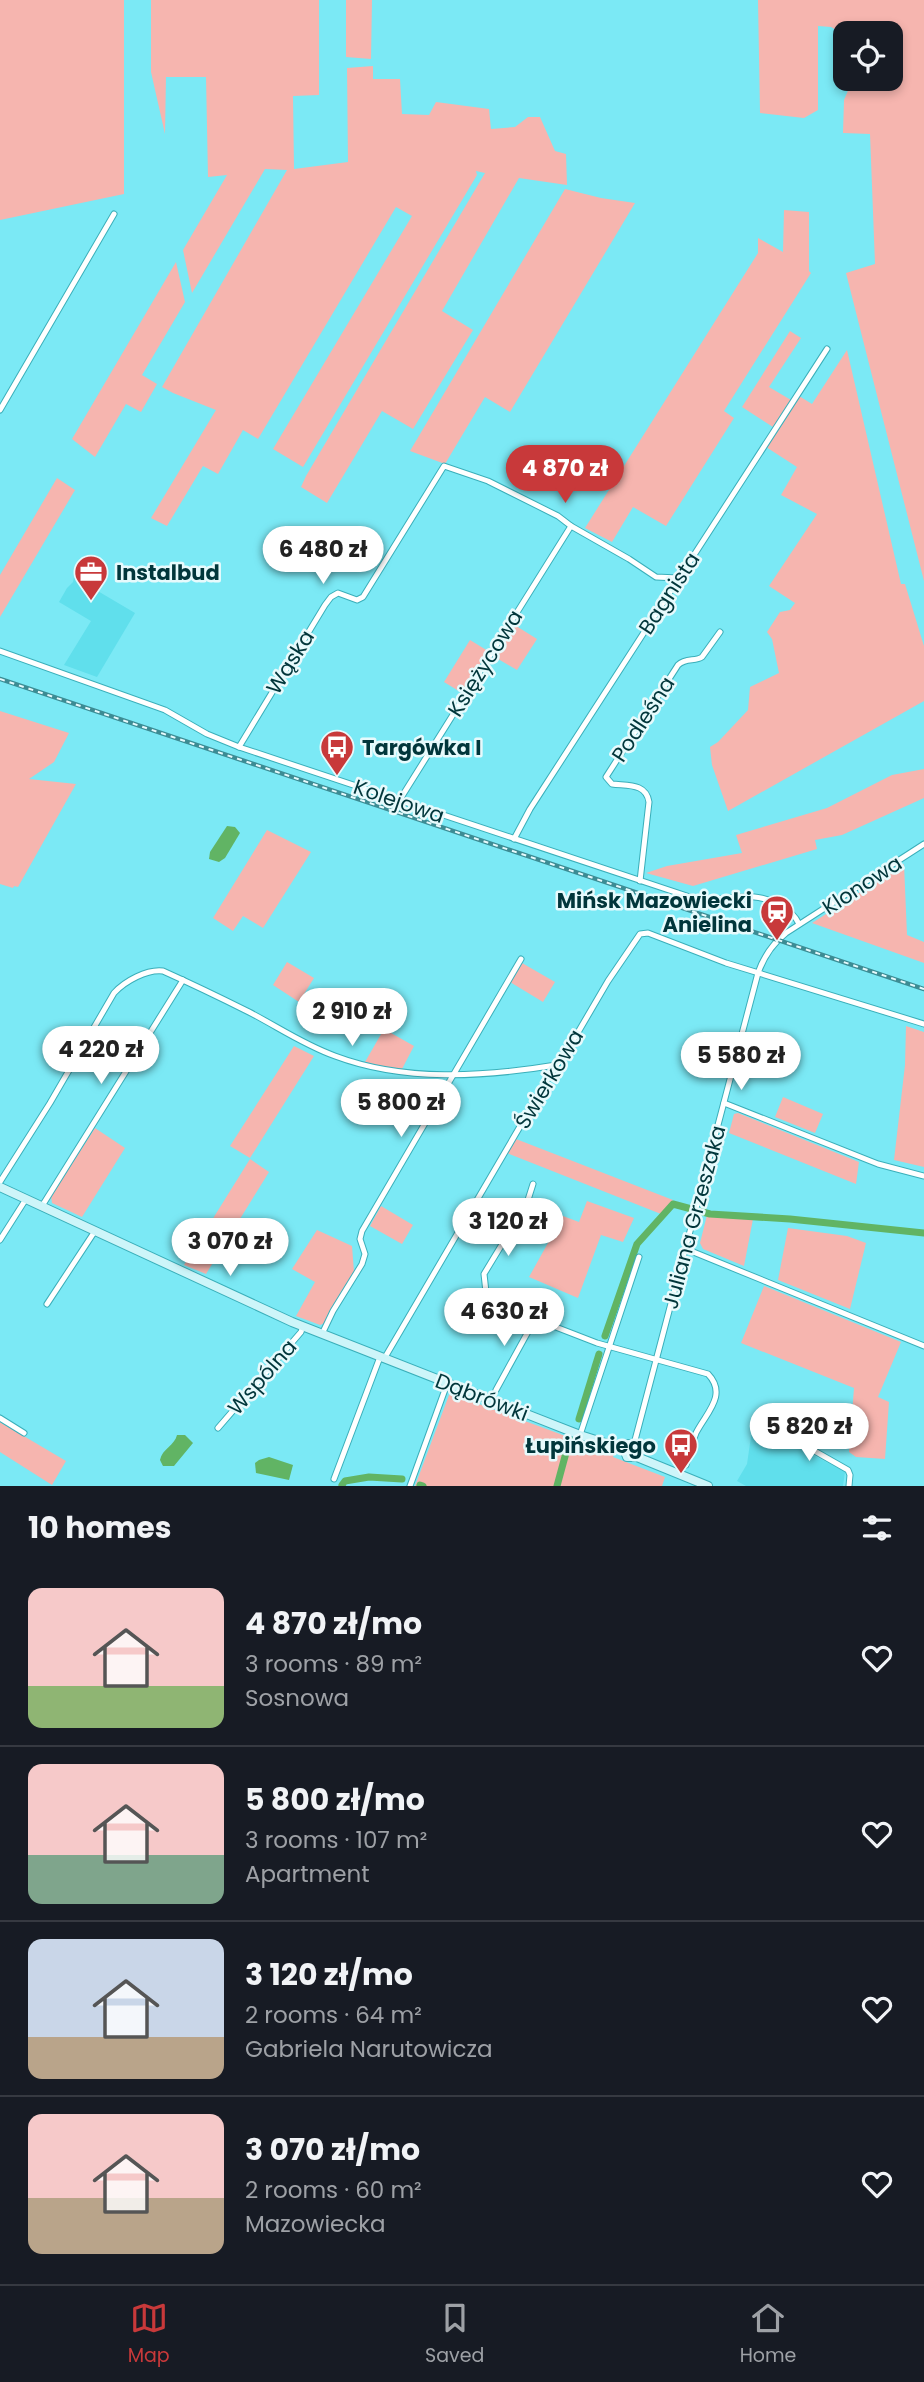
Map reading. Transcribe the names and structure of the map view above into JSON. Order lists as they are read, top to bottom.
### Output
{
  "streets": {
    "street": [
      "Bagnista",
      "Wąska",
      "Księżycowa",
      "Podleśna",
      "Kolejowa",
      "Klonowa",
      "Świerkowa",
      "Juliana Grzeszaka",
      "Wspólna",
      "Dąbrówki"
    ]
  },
  "crossings": [
    ["Bagnista", "Kolejowa"],
    ["Wąska", "Księżycowa"],
    ["Wąska", "Kolejowa"],
    ["Księżycowa", "Kolejowa"],
    ["Podleśna", "Kolejowa"],
    ["Kolejowa", "Klonowa"],
    ["Kolejowa", "Juliana Grzeszaka"],
    ["Klonowa", "Juliana Grzeszaka"],
    ["Świerkowa", "Juliana Grzeszaka"],
    ["Świerkowa", "Dąbrówki"],
    ["Juliana Grzeszaka", "Dąbrówki"],
    ["Wspólna", "Dąbrówki"]
  ],
  "places": {
    "office": ["Instalbud"],
    "bus stop": ["Targówka I", "Łupińskiego"],
    "station": ["Mińsk Mazowiecki Anielina"]
  },
  "page": {
    "price": [
      "4 870 zł",
      "6 480 zł",
      "2 910 zł",
      "4 220 zł",
      "5 580 zł",
      "5 800 zł",
      "3 120 zł",
      "3 070 zł",
      "4 630 zł",
      "5 820 zł"
    ],
    "heading": "10 homes",
    "list": [
      {
        "name": "4 870 zł/mo",
        "note": "3 rooms · 89 m² · Sosnowa"
      },
      {
        "name": "5 800 zł/mo",
        "note": "3 rooms · 107 m² · Apartment"
      },
      {
        "name": "3 120 zł/mo",
        "note": "2 rooms · 64 m² · Gabriela Narutowicza"
      },
      {
        "name": "3 070 zł/mo",
        "note": "2 rooms · 60 m² · Mazowiecka"
      }
    ],
    "tabs": ["Map", "Saved", "Home"]
  }
}
